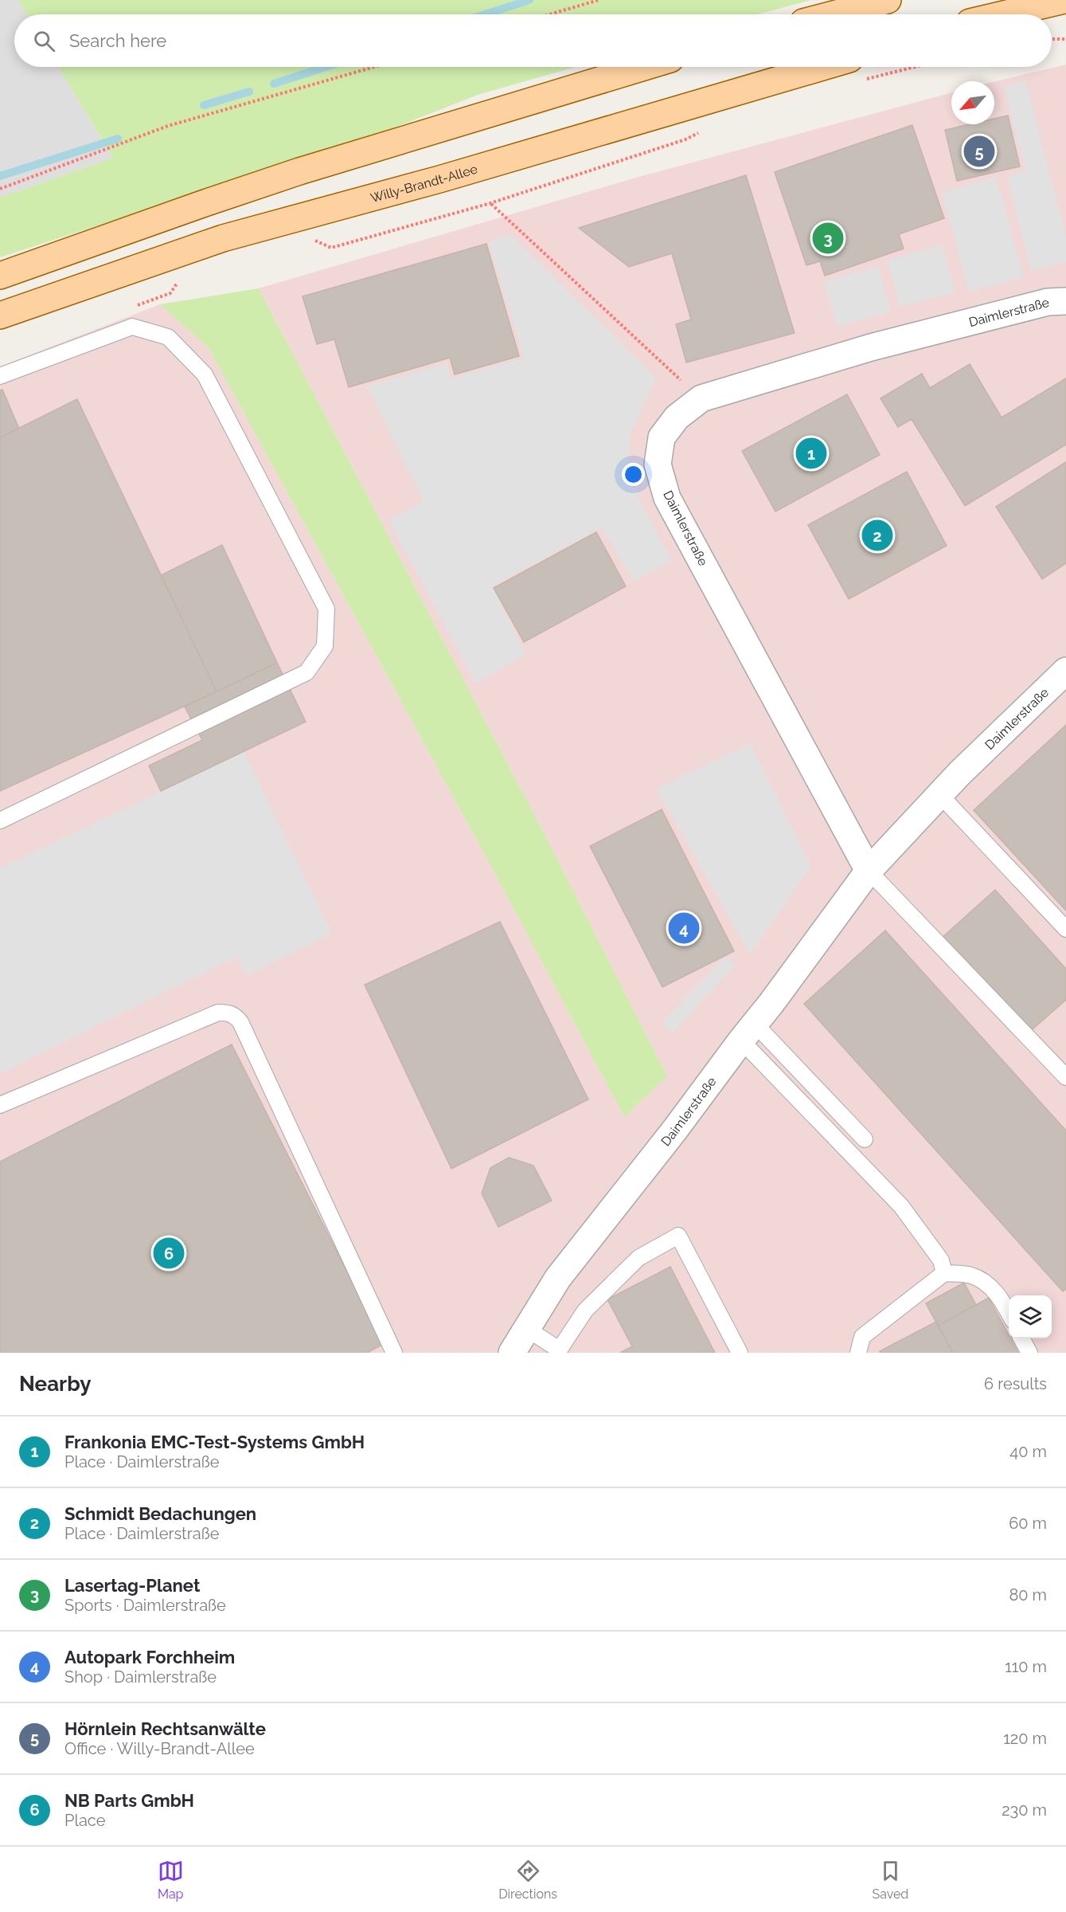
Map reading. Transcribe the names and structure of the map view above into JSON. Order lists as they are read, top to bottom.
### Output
{
  "streets": {
    "main road": ["Willy-Brandt-Allee"],
    "street": ["Daimlerstraße"]
  },
  "north": "bottom left",
  "page": {
    "search": "Search here",
    "pins": [
      "5",
      "3",
      "1",
      "2",
      "4",
      "6"
    ],
    "heading": ["Nearby", "6 results"],
    "list": [
      {
        "mark": "1",
        "name": "Frankonia EMC-Test-Systems GmbH",
        "note": "Place · Daimlerstraße",
        "value": "40 m"
      },
      {
        "mark": "2",
        "name": "Schmidt Bedachungen",
        "note": "Place · Daimlerstraße",
        "value": "60 m"
      },
      {
        "mark": "3",
        "name": "Lasertag-Planet",
        "note": "Sports · Daimlerstraße",
        "value": "80 m"
      },
      {
        "mark": "4",
        "name": "Autopark Forchheim",
        "note": "Shop · Daimlerstraße",
        "value": "110 m"
      },
      {
        "mark": "5",
        "name": "Hörnlein Rechtsanwälte",
        "note": "Office · Willy-Brandt-Allee",
        "value": "120 m"
      },
      {
        "mark": "6",
        "name": "NB Parts GmbH",
        "note": "Place",
        "value": "230 m"
      }
    ],
    "nav": ["Map", "Directions", "Saved"]
  }
}
